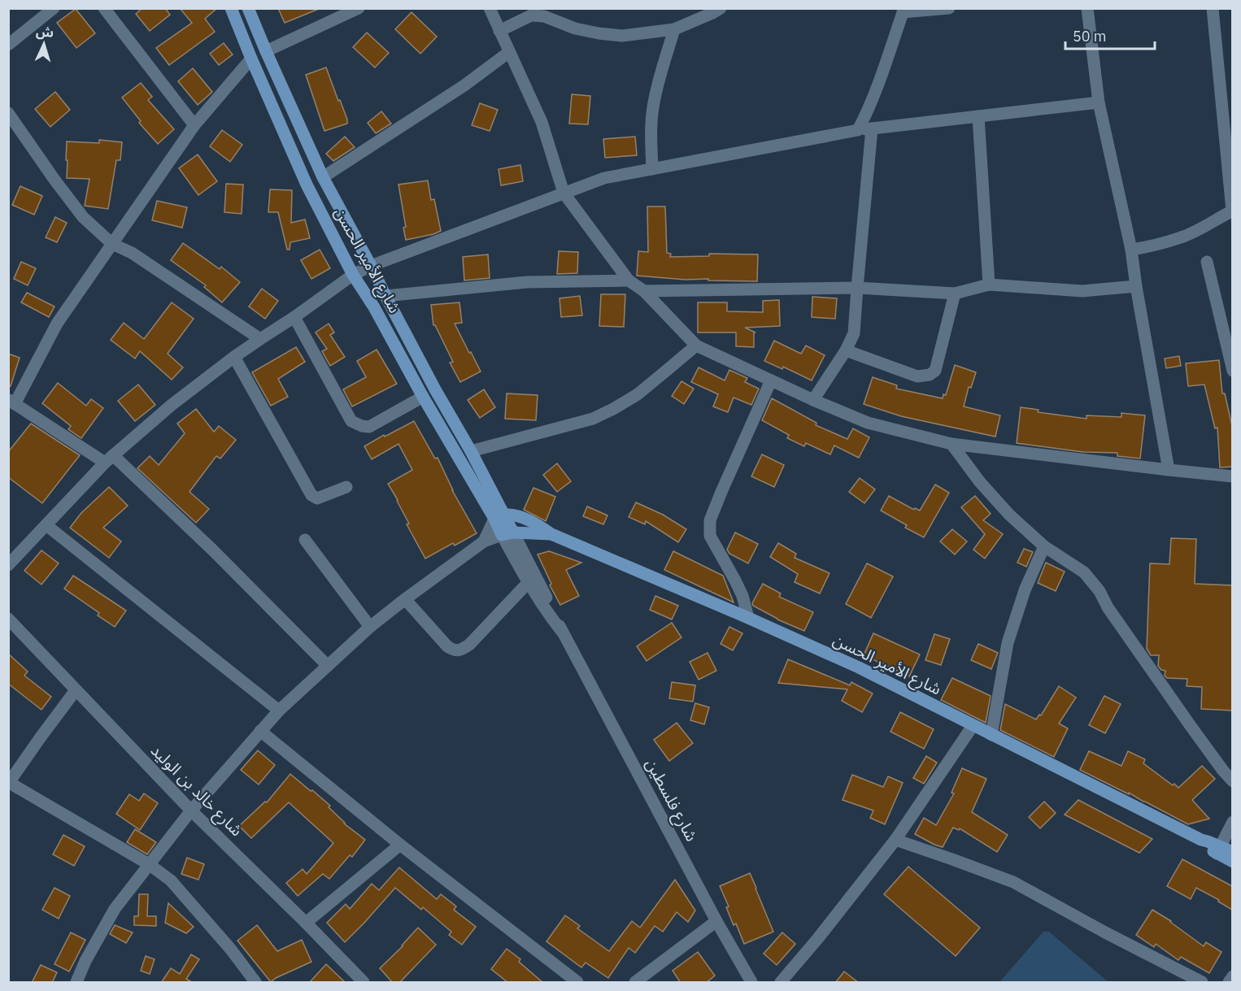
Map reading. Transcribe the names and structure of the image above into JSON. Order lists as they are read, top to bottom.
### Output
{
  "streets": {
    "main road": ["شارع الأمير الحسن"],
    "street": ["شارع خالد بن الوليد", "شارع فلسطين"]
  },
  "crossings": [
    ["شارع الأمير الحسن", "شارع فلسطين"]
  ],
  "scale_bar": "50 m",
  "north": "top"
}
